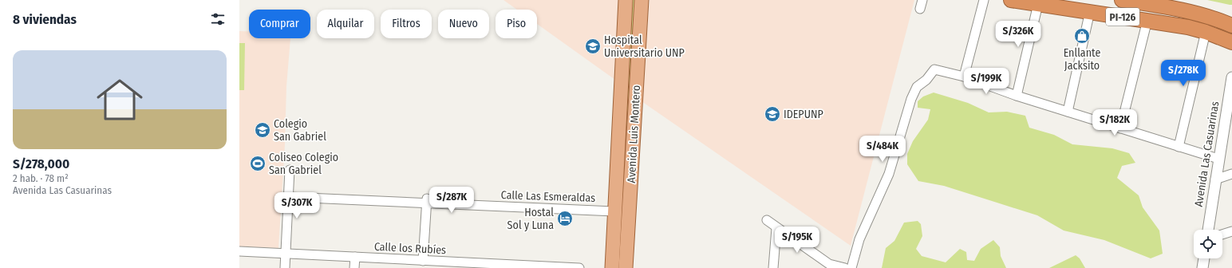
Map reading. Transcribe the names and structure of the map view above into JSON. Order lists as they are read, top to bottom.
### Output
{
  "streets": {
    "highway": ["PI-126"],
    "main road": ["Avenida Luis Montero"],
    "street": ["Avenida Las Casuarinas", "Calle Las Esmeraldas", "Calle los Rubíes"]
  },
  "crossings": [
    ["Avenida Luis Montero", "Calle Las Esmeraldas"]
  ],
  "places": {
    "shop": ["Enllante Jacksito"],
    "school or university": ["Hospital Universitario UNP", "IDEPUNP", "Colegio San Gabriel"],
    "sports": ["Coliseo Colegio San Gabriel"],
    "hotel": ["Hostal Sol y Luna"]
  },
  "page": {
    "heading": "8 viviendas",
    "chip": [
      "Comprar",
      "Alquilar",
      "Filtros",
      "Nuevo",
      "Piso"
    ],
    "price": [
      "S/326K",
      "S/278K",
      "S/199K",
      "S/182K",
      "S/484K",
      "S/287K",
      "S/307K",
      "S/195K"
    ],
    "list": [
      {
        "name": "S/278,000",
        "note": "2 hab. · 78 m² · Avenida Las Casuarinas"
      }
    ]
  }
}
